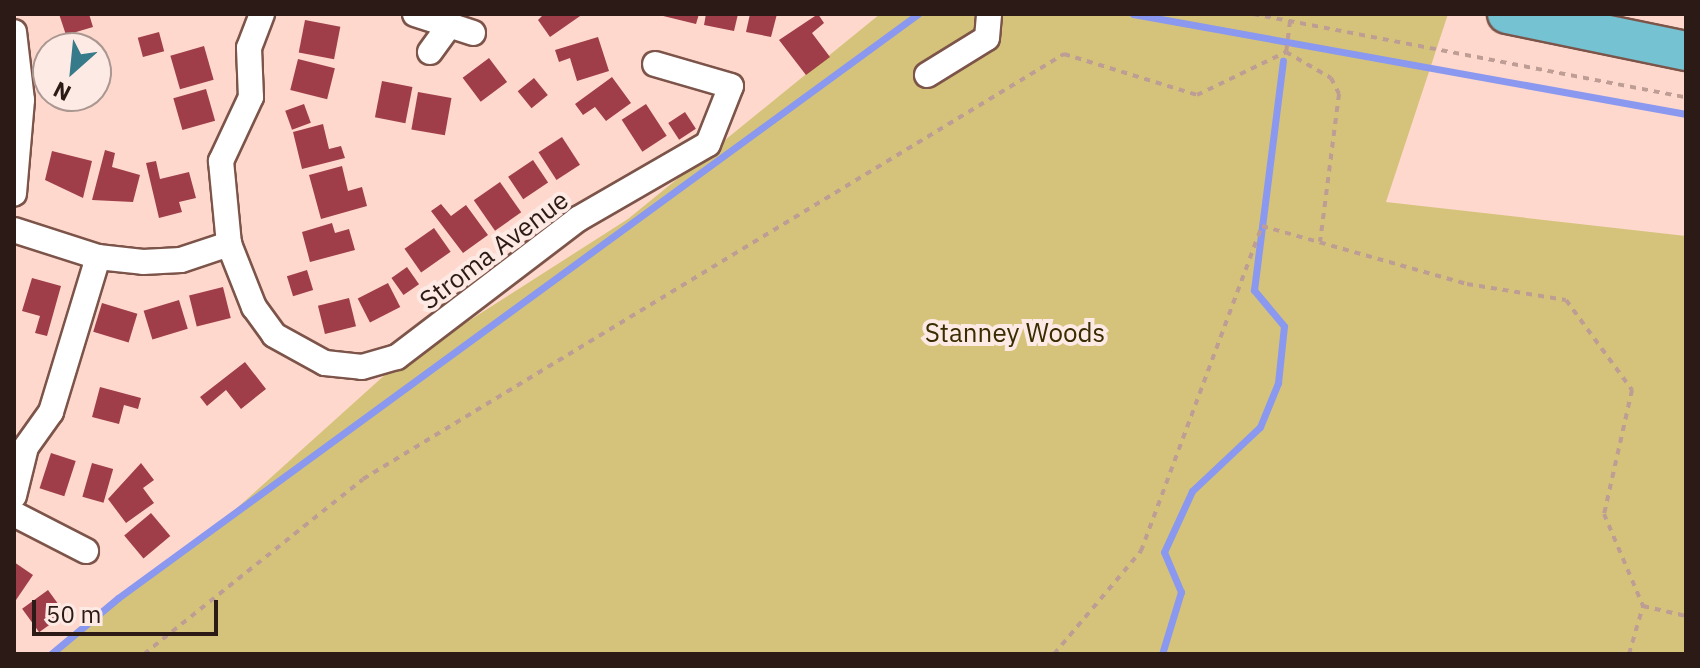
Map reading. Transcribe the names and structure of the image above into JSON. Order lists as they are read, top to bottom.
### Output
{
  "streets": {
    "street": ["Stroma Avenue"]
  },
  "parks": ["Stanney Woods"],
  "scale_bar": "50 m",
  "north": "bottom left"
}
